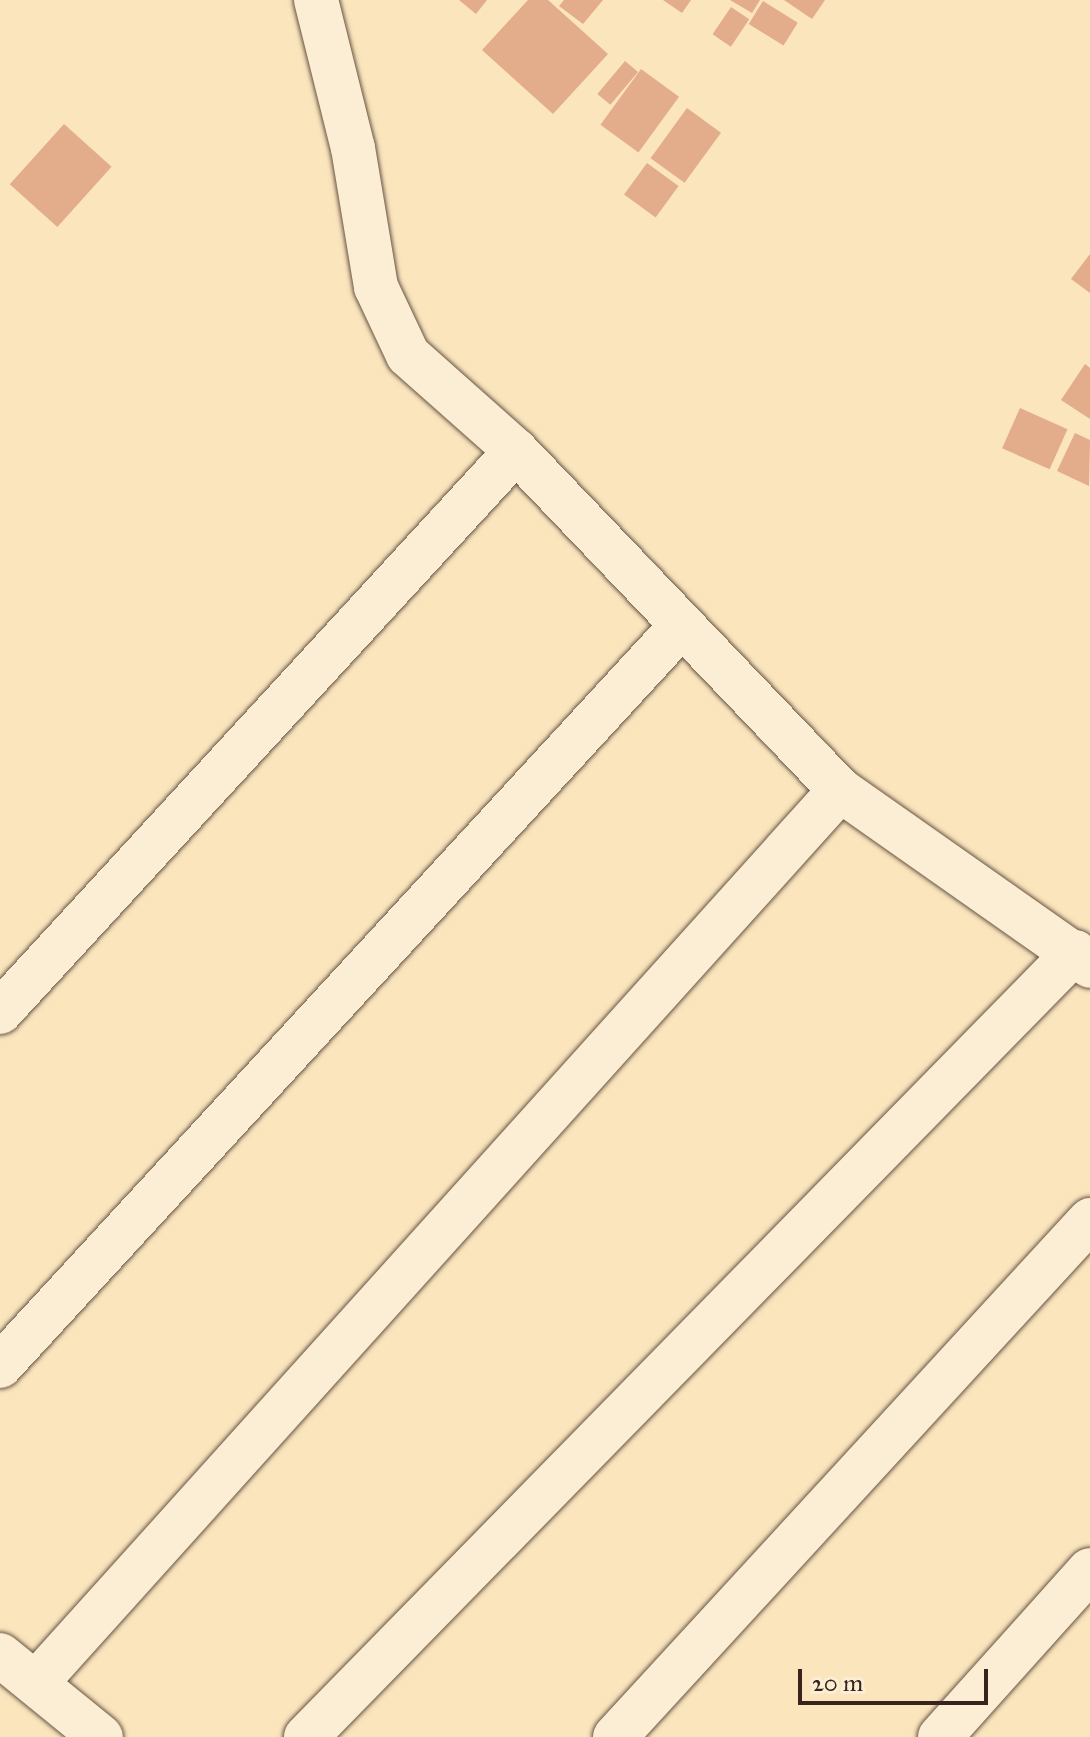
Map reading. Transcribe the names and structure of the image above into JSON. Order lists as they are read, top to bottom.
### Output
{
  "scale_bar": "20 m"
}
